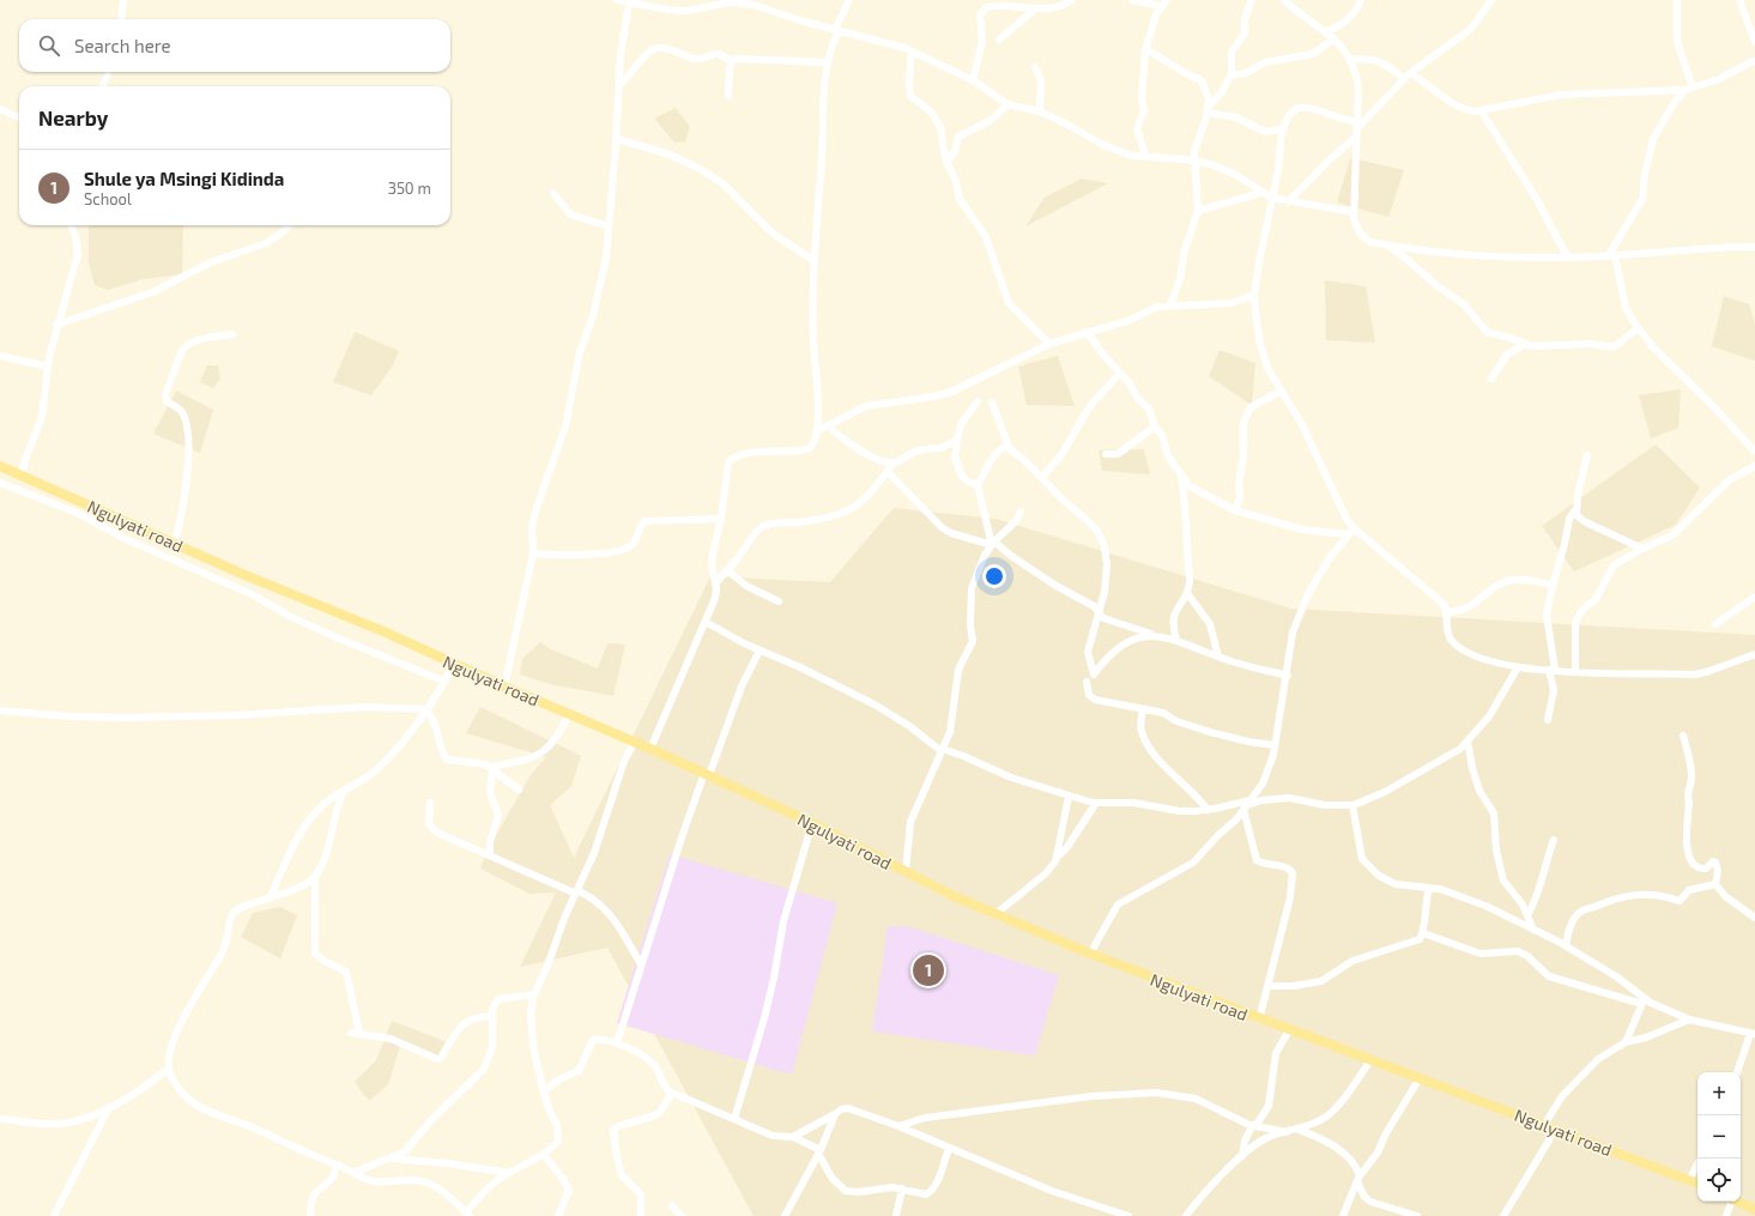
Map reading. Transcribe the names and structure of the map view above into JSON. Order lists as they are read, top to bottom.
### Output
{
  "streets": {
    "main road": ["Ngulyati road"]
  },
  "page": {
    "search": "Search here",
    "heading": "Nearby",
    "list": [
      {
        "mark": "1",
        "name": "Shule ya Msingi Kidinda",
        "note": "School",
        "value": "350 m"
      }
    ],
    "pins": "1",
    "map_buttons": ["+", "−"]
  }
}
